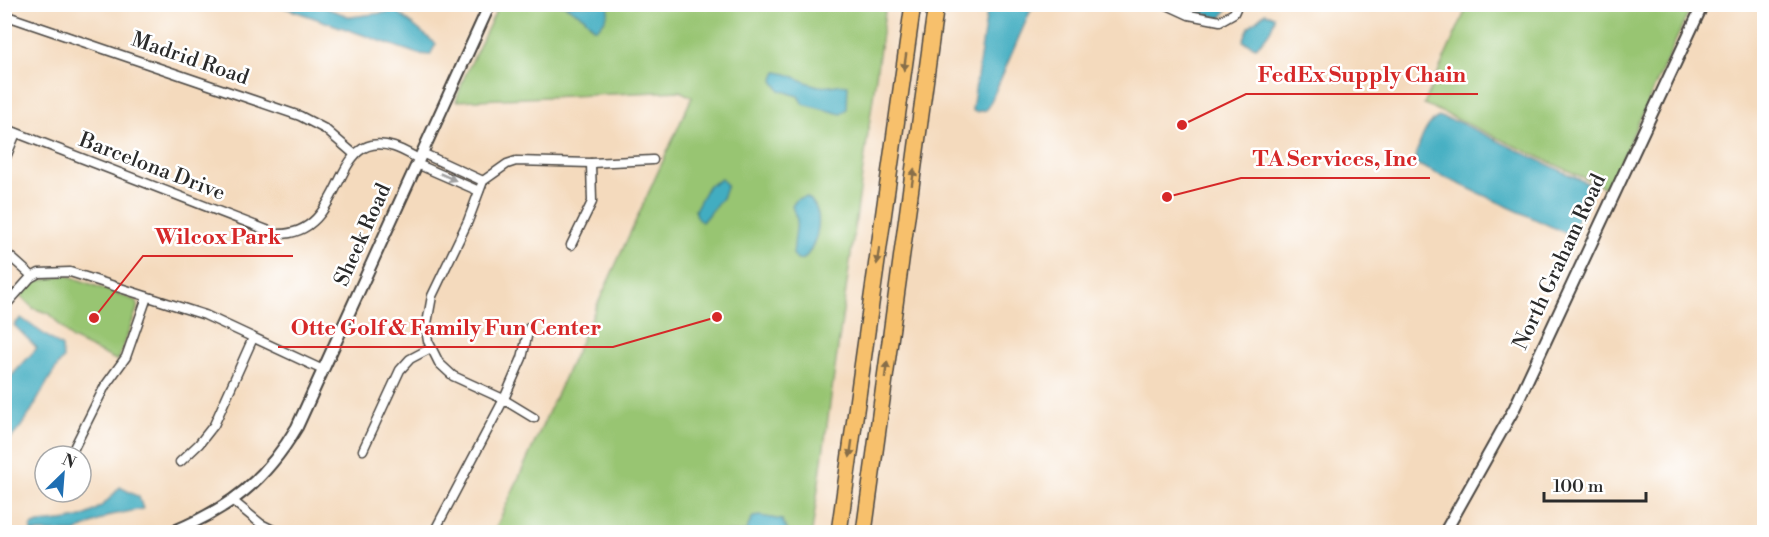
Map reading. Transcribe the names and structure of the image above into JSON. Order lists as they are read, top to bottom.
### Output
{
  "streets": {
    "street": [
      "Madrid Road",
      "Barcelona Drive",
      "Sheek Road",
      "North Graham Road"
    ]
  },
  "crossings": [
    ["Madrid Road", "Barcelona Drive"]
  ],
  "places": [
    "FedEx Supply Chain",
    "TA Services, Inc",
    "Otte Golf & Family Fun Center",
    "Wilcox Park"
  ],
  "scale_bar": "100 m",
  "north": "top right"
}
